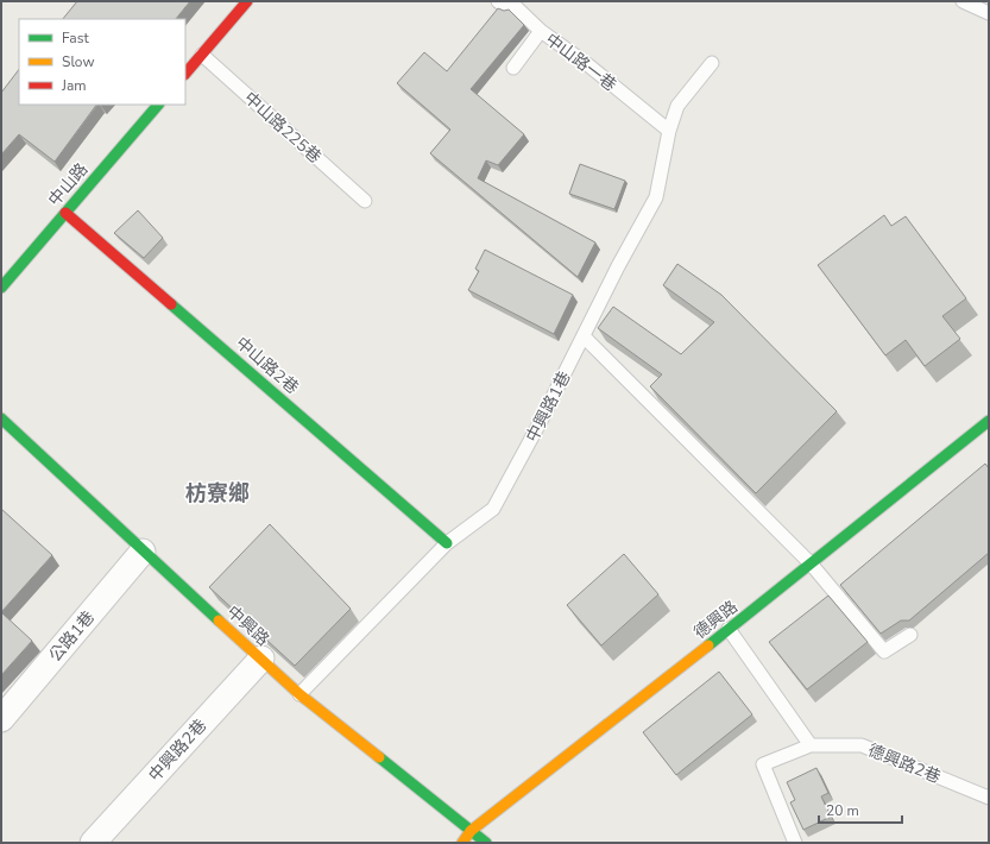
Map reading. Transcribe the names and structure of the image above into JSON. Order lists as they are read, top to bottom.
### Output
{
  "streets": {
    "street": [
      "中山路",
      "中山路2巷",
      "德興路",
      "中興路",
      "公路1巷",
      "中興路2巷"
    ],
    "lane": [
      "中山路一巷",
      "中山路225巷",
      "中興路1巷",
      "德興路2巷"
    ]
  },
  "crossings": [
    ["中山路一巷", "中興路1巷"],
    ["中山路", "中山路2巷"],
    ["中山路2巷", "中興路1巷"],
    ["中興路1巷", "中興路"],
    ["德興路", "中興路"],
    ["中興路", "公路1巷"],
    ["中興路", "中興路2巷"]
  ],
  "districts": ["枋寮鄉"],
  "legend": ["Fast", "Slow", "Jam"],
  "scale_bar": "20 m"
}
